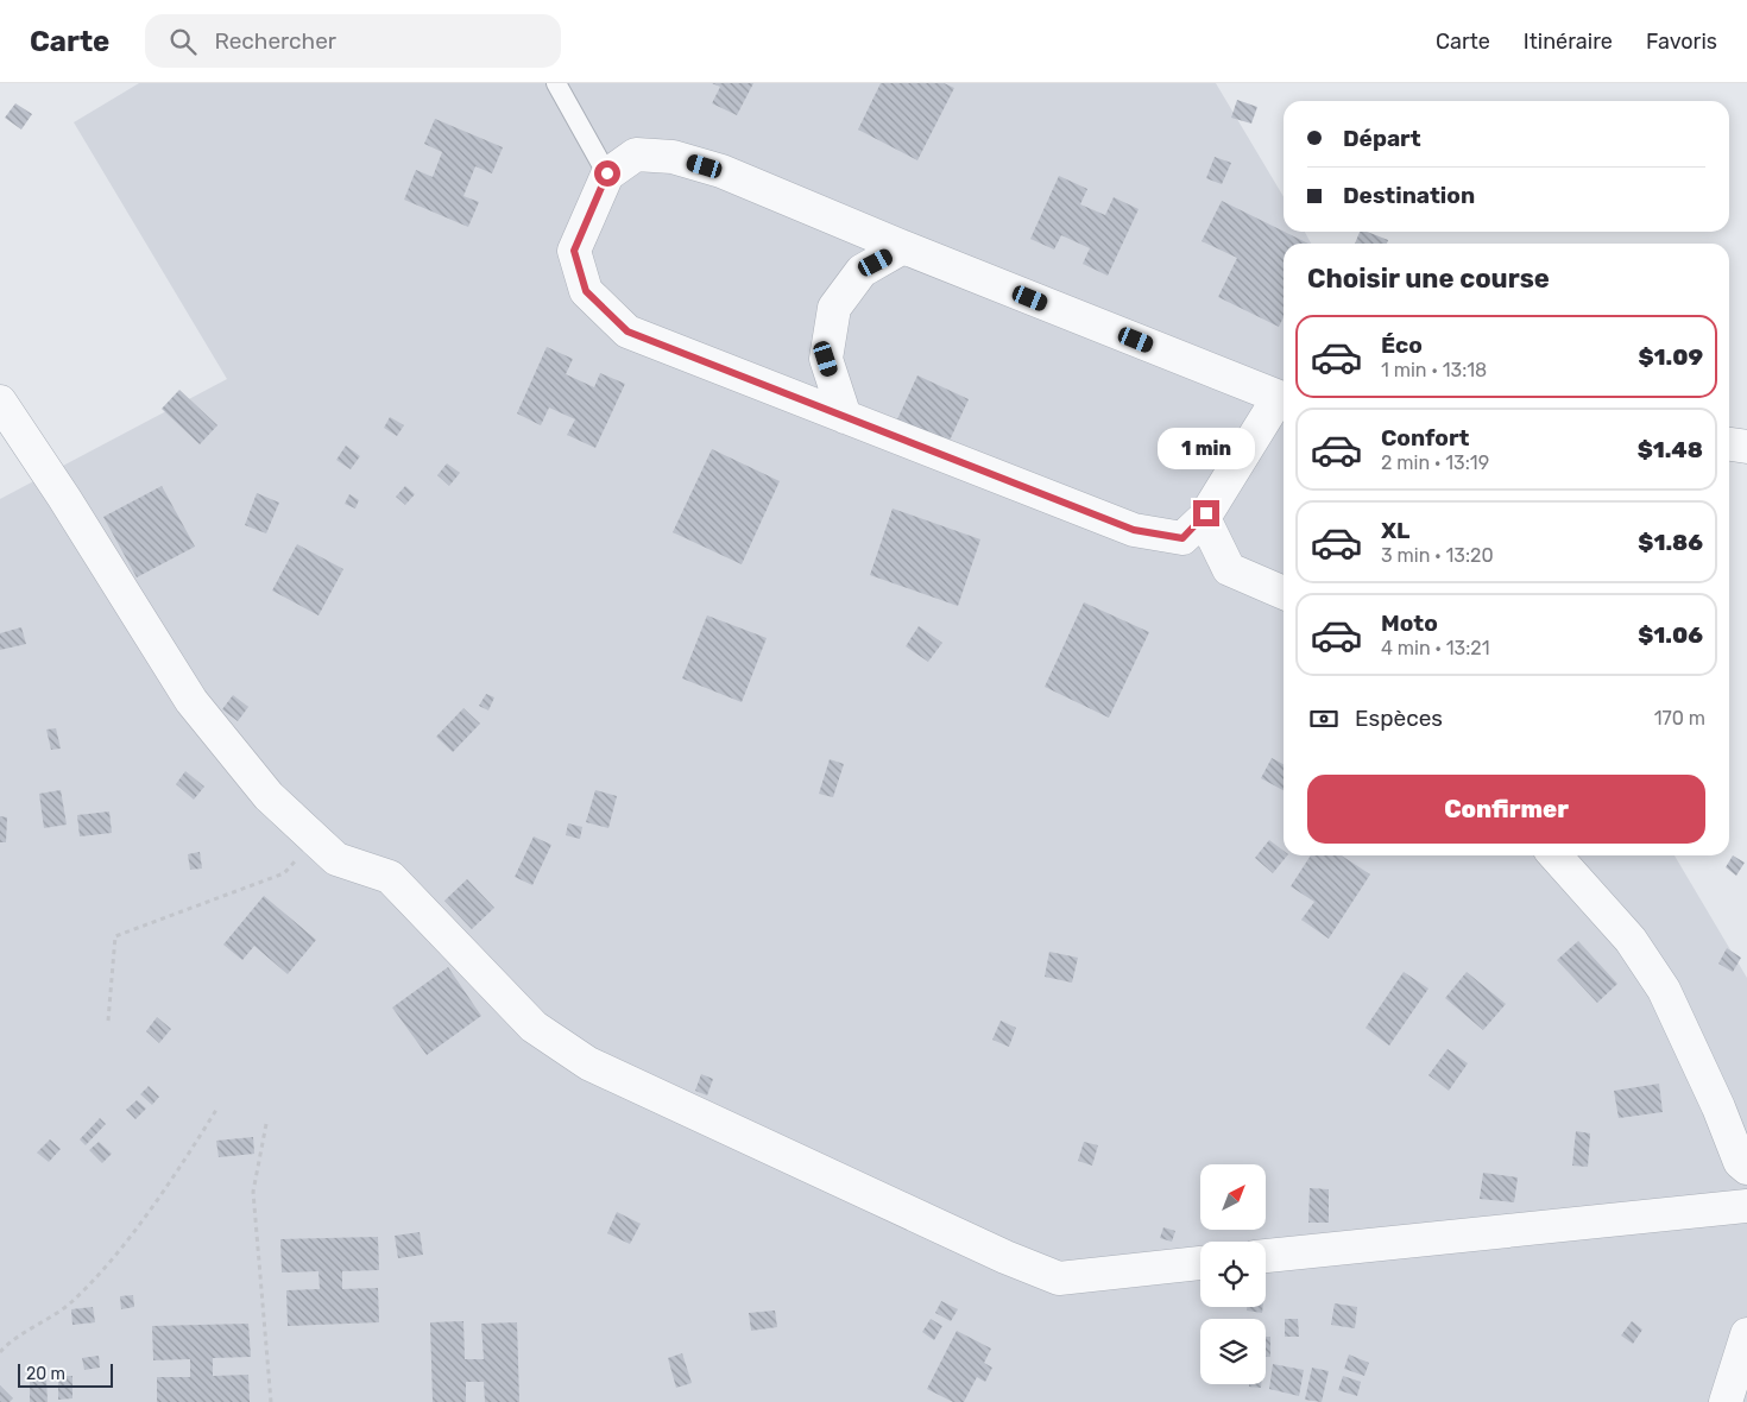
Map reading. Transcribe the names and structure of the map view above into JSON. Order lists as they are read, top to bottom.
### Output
{
  "scale_bar": "20 m",
  "north": "top right",
  "page": {
    "header": "Carte",
    "search": "Rechercher",
    "nav": ["Carte", "Itinéraire", "Favoris"],
    "banner": ["Départ", "Destination"],
    "heading": "Choisir une course",
    "list": [
      {
        "name": "Éco",
        "note": "1 min · 13:18",
        "value": "$1.09"
      },
      {
        "name": "Confort",
        "note": "2 min · 13:19",
        "value": "$1.48"
      },
      {
        "name": "XL",
        "note": "3 min · 13:20",
        "value": "$1.86"
      },
      {
        "name": "Moto",
        "note": "4 min · 13:21",
        "value": "$1.06"
      }
    ],
    "bubble": "1 min",
    "pay": ["Espèces", "170 m"],
    "buttons": "Confirmer",
    "scale": "20 m"
  }
}
